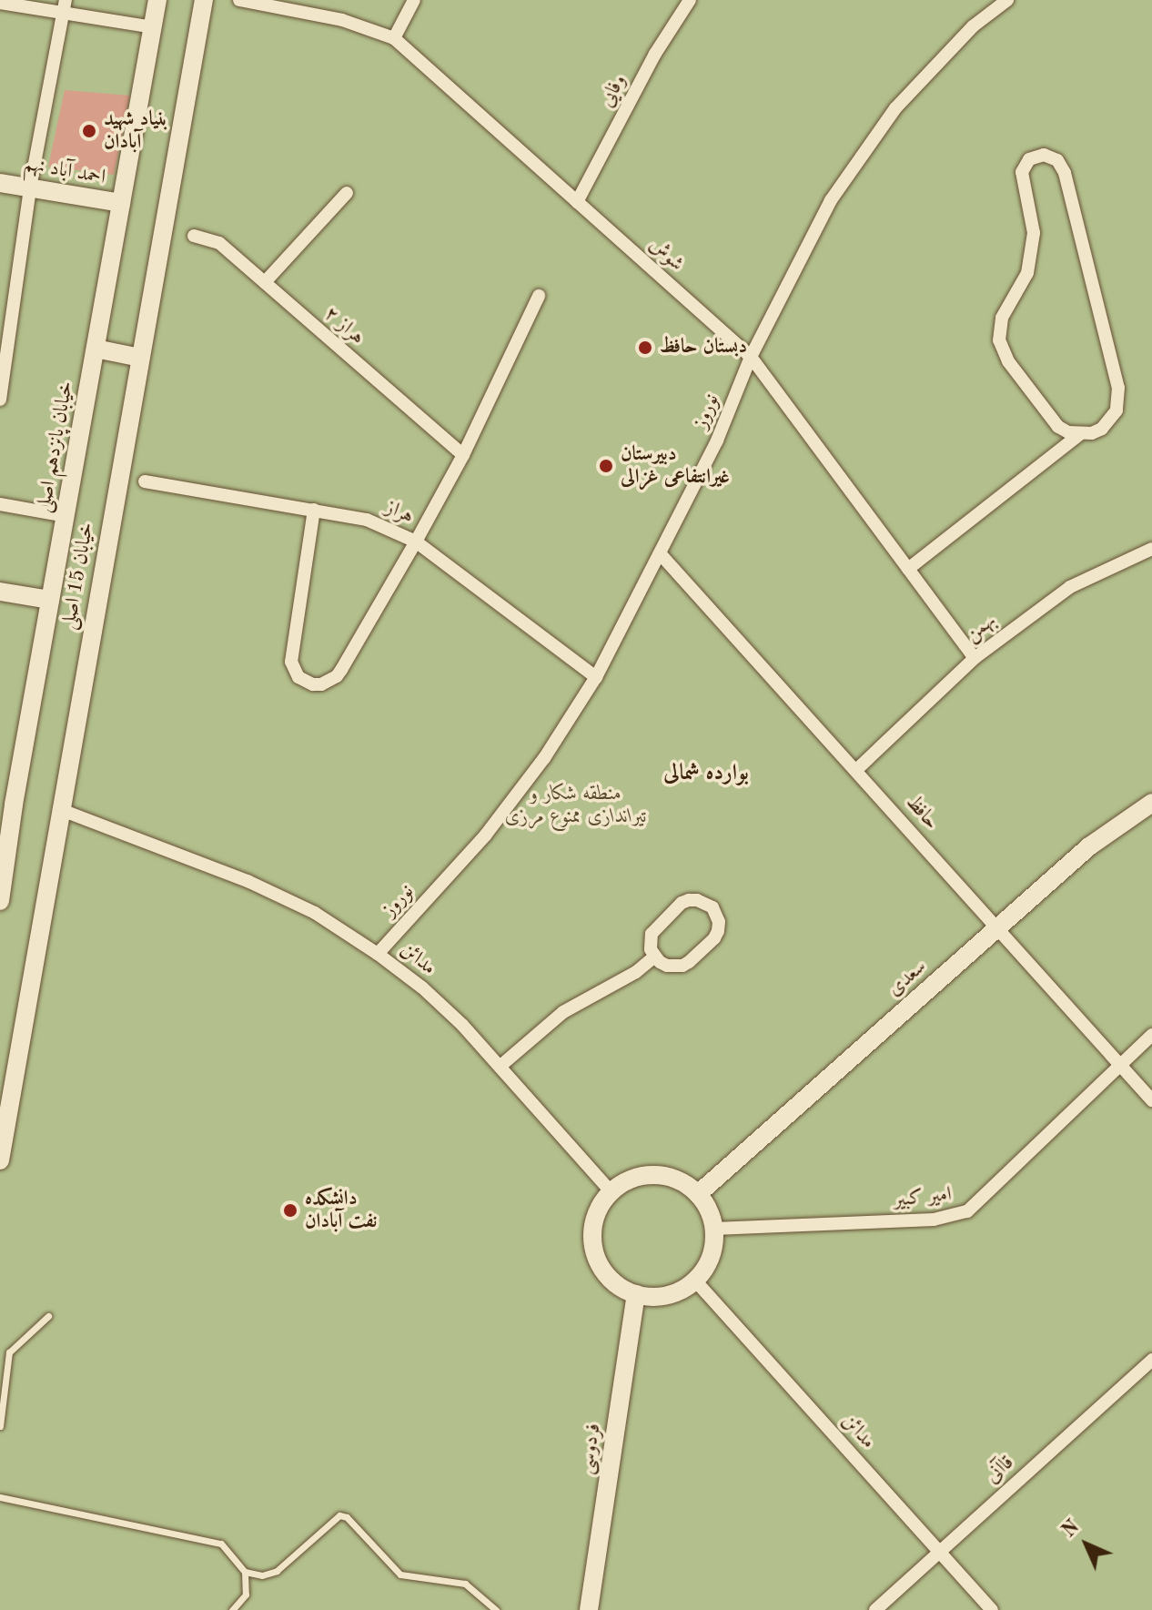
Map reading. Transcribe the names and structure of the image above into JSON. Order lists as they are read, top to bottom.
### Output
{
  "streets": {
    "main road": [
      "احمد آباد نهم",
      "خیابان پانزدهم اصلی",
      "خیابان 15 اصلی",
      "سعدی",
      "فردوسی"
    ],
    "street": [
      "وفایی",
      "شوش",
      "هراز ۲",
      "نوروز",
      "هراز",
      "بهمن",
      "حافظ",
      "مدائن",
      "امیر کبیر",
      "قاآنی"
    ]
  },
  "crossings": [
    ["وفایی", "شوش"],
    ["احمد آباد نهم", "خیابان پانزدهم اصلی"],
    ["شوش", "نوروز"],
    ["شوش", "بهمن"],
    ["نوروز", "هراز"],
    ["نوروز", "حافظ"],
    ["نوروز", "مدائن"],
    ["خیابان 15 اصلی", "مدائن"],
    ["بهمن", "حافظ"],
    ["حافظ", "سعدی"],
    ["حافظ", "امیر کبیر"],
    ["مدائن", "سعدی"],
    ["مدائن", "امیر کبیر"],
    ["مدائن", "فردوسی"],
    ["مدائن", "قاآنی"],
    ["سعدی", "امیر کبیر"],
    ["سعدی", "فردوسی"],
    ["امیر کبیر", "فردوسی"]
  ],
  "districts": ["بوارده شمالی"],
  "parks": ["منطقه شکار و تیراندازی ممنوع مرزی"],
  "places": [
    "بنیاد شهید آبادان",
    "دبستان حافظ",
    "دبیرستان غیرانتفاعی غزالی",
    "دانشکده نفت آبادان"
  ],
  "north": "top left"
}
